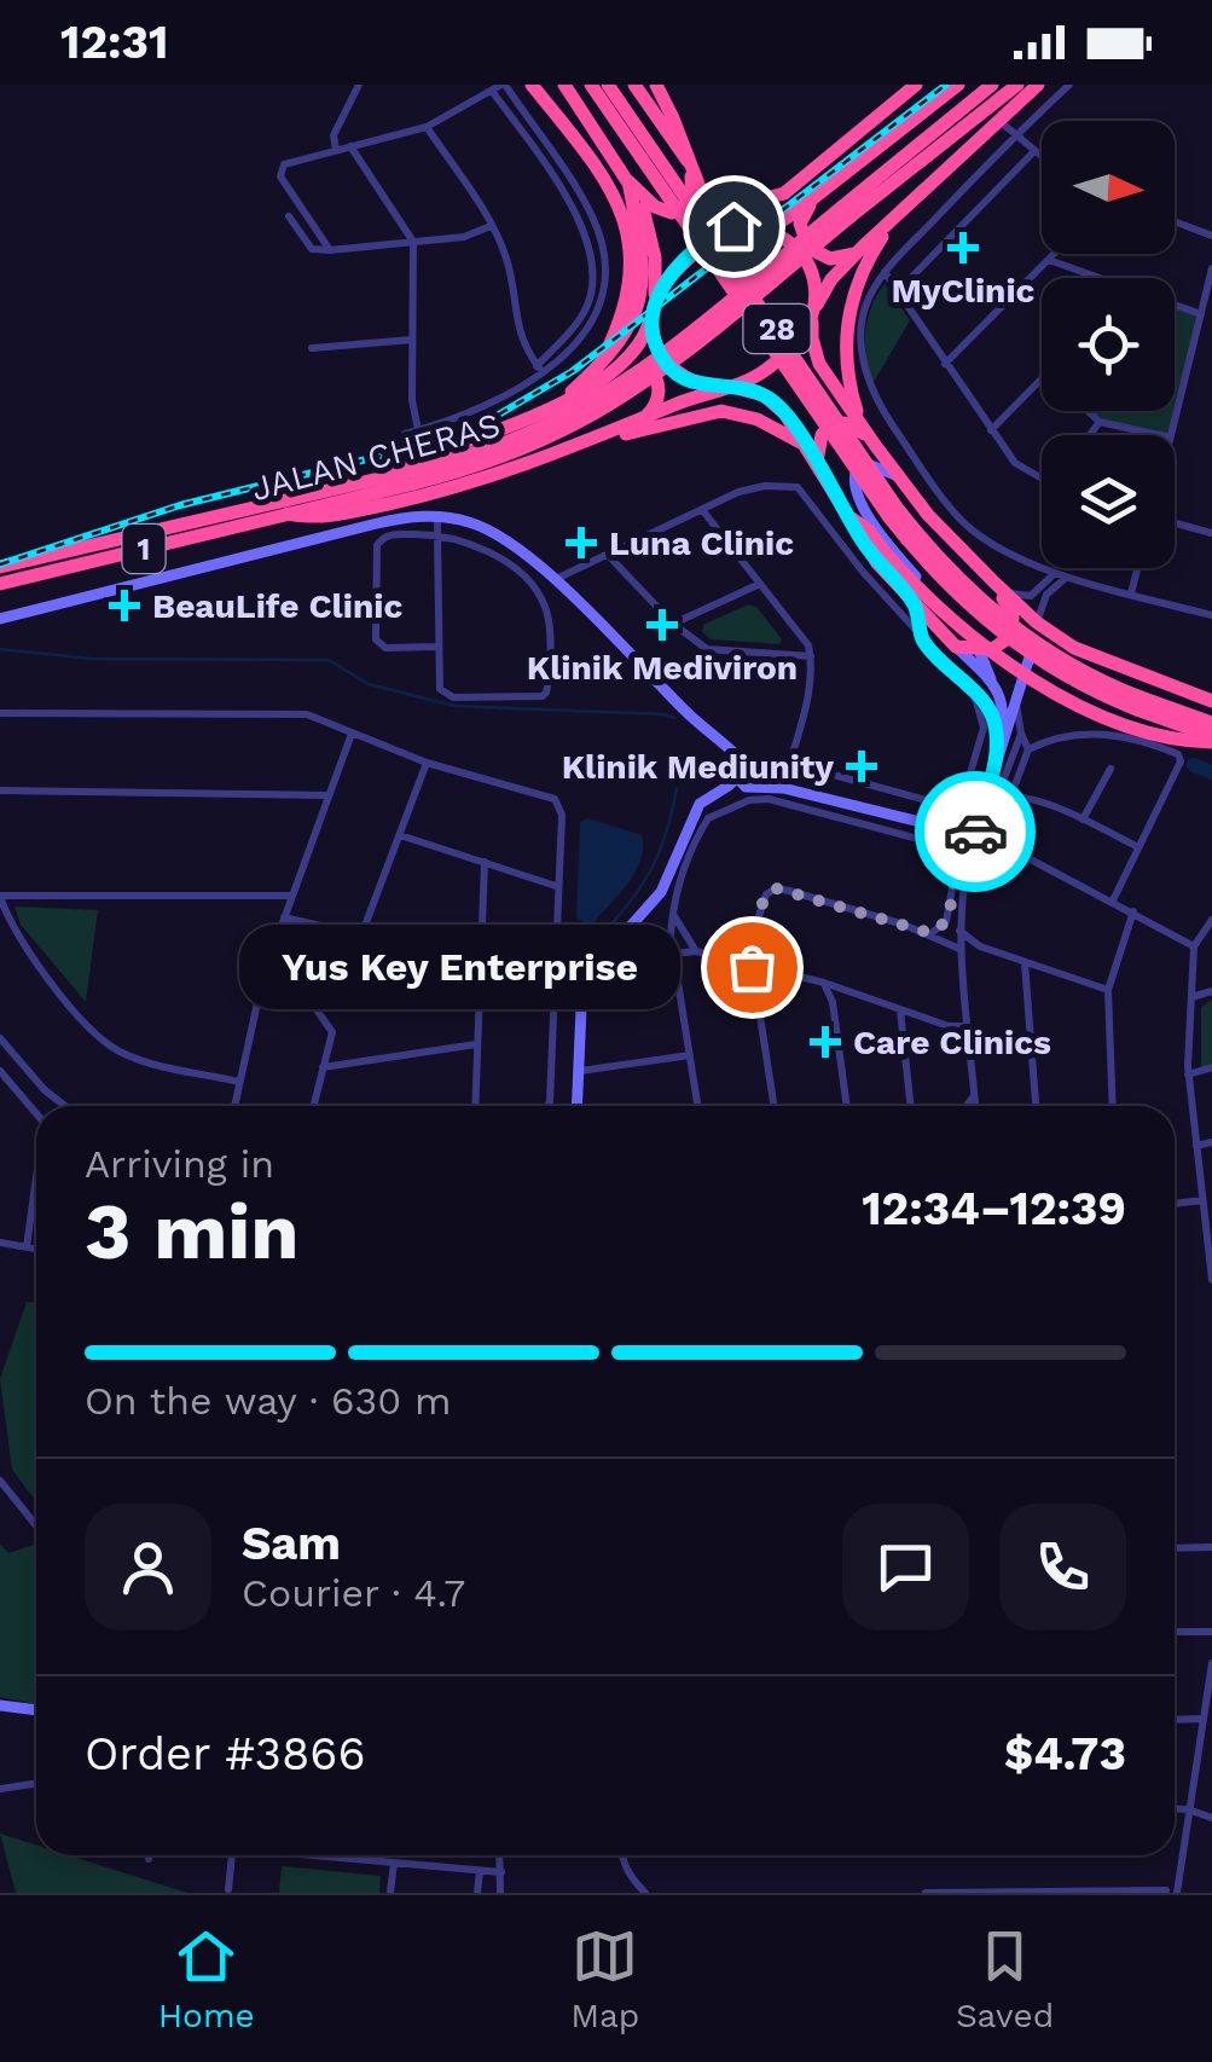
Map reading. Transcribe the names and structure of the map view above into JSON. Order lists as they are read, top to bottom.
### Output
{
  "streets": {
    "highway": ["28", "JALAN CHERAS", "1"]
  },
  "places": {
    "health": [
      "MyClinic",
      "Luna Clinic",
      "BeauLife Clinic",
      "Klinik Mediviron",
      "Klinik Mediunity",
      "Care Clinics"
    ],
    "other": ["Yus Key Enterprise"]
  },
  "north": "right",
  "page": {
    "status": "12:31",
    "bubble": "Yus Key Enterprise",
    "heading": ["3 min", "Arriving in", "12:34–12:39"],
    "panel": [
      "Sam",
      "Courier · 4.7",
      "Order #3866",
      "$4.73"
    ],
    "bar": "On the way · 630 m",
    "tabs": ["Home", "Map", "Saved"]
  }
}
